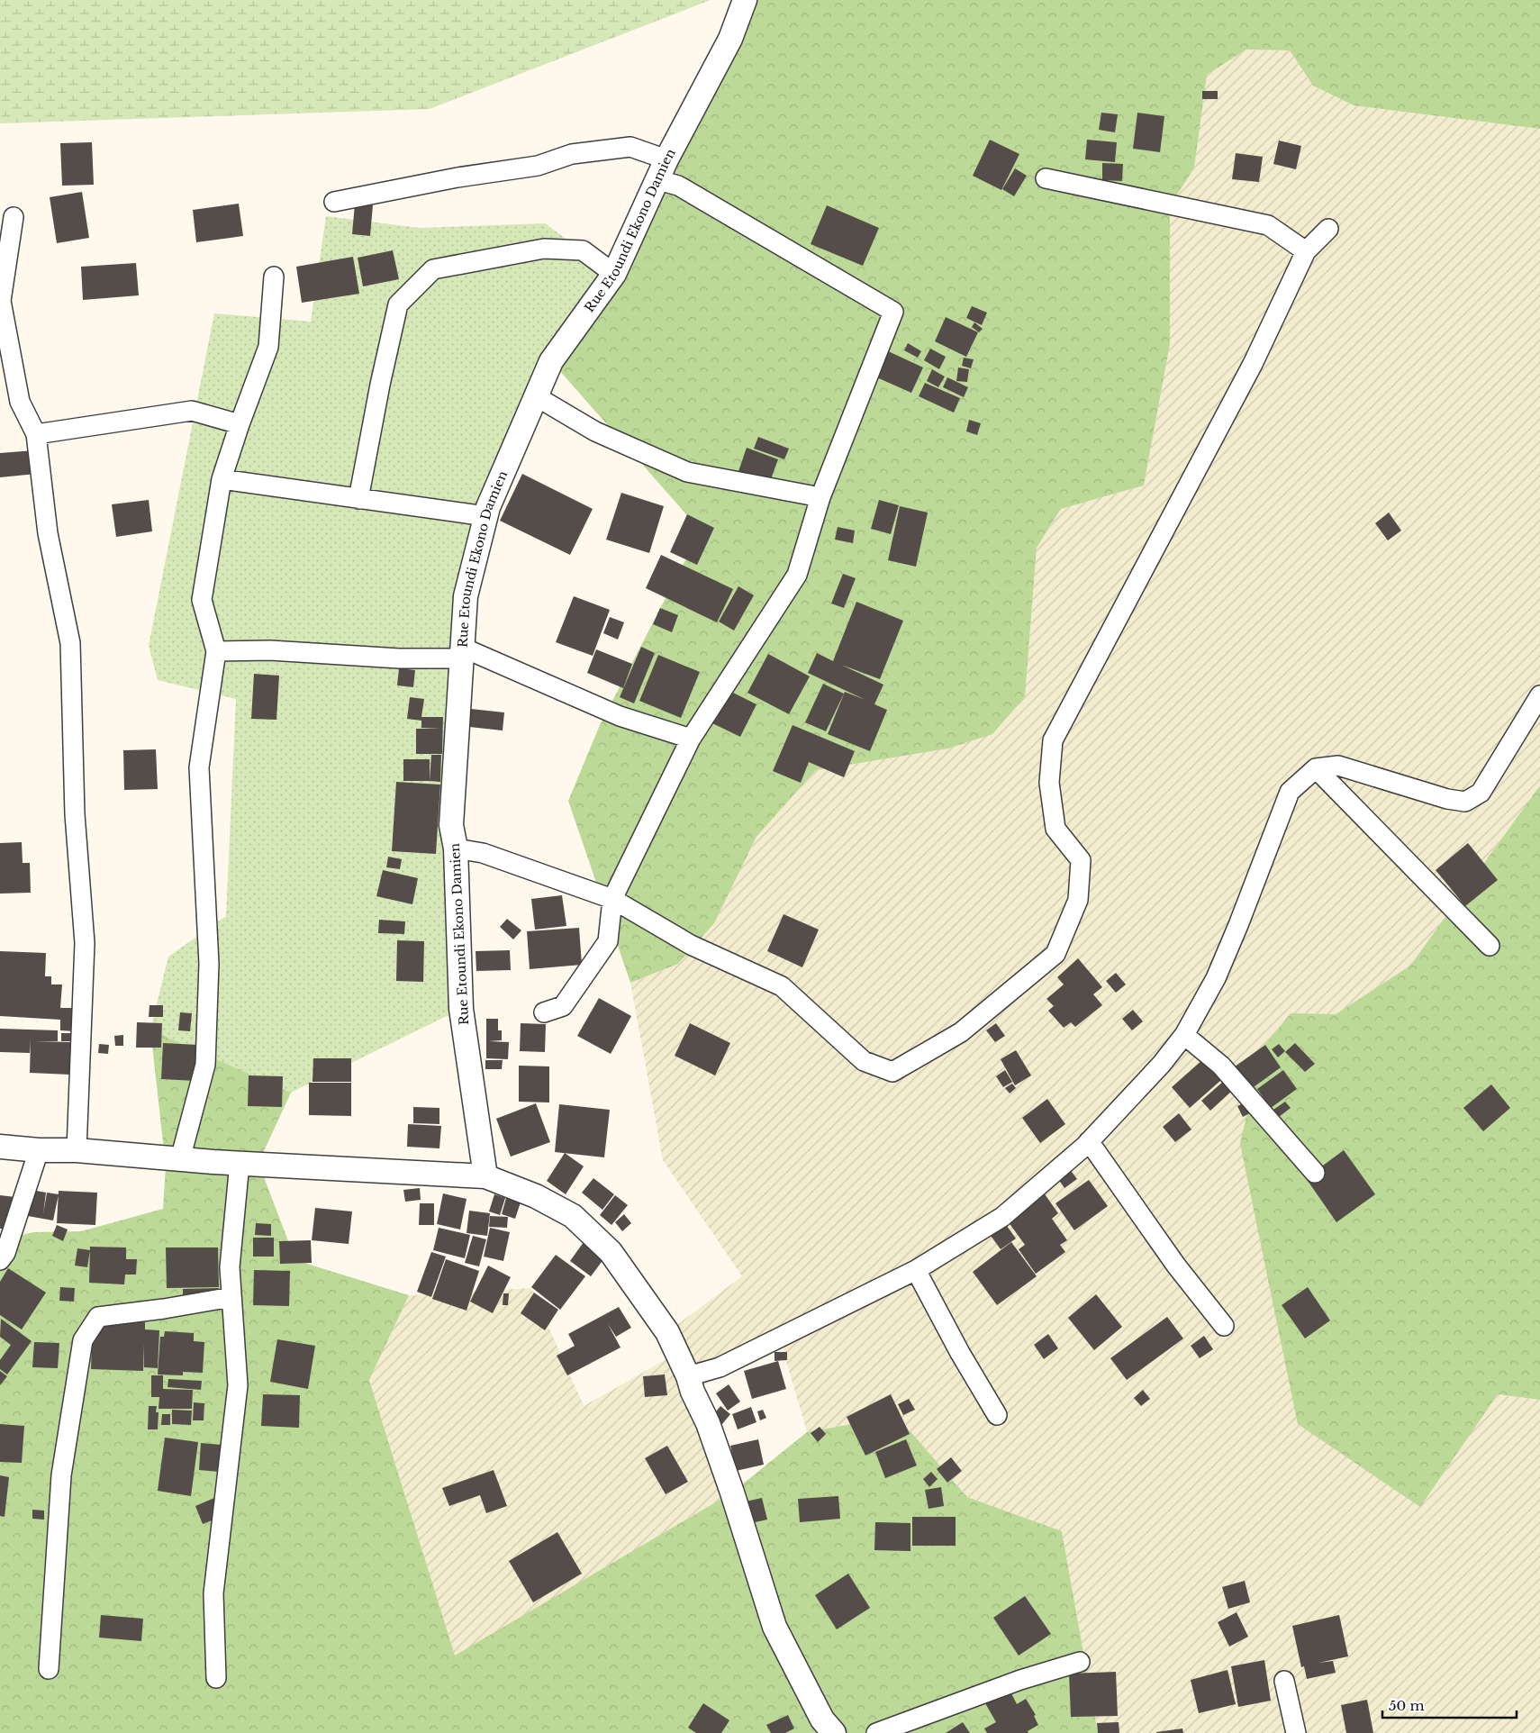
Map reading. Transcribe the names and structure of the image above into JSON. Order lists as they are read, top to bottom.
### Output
{
  "streets": {
    "street": ["Rue Etoundi Ekono Damien"]
  },
  "scale_bar": "50 m"
}
